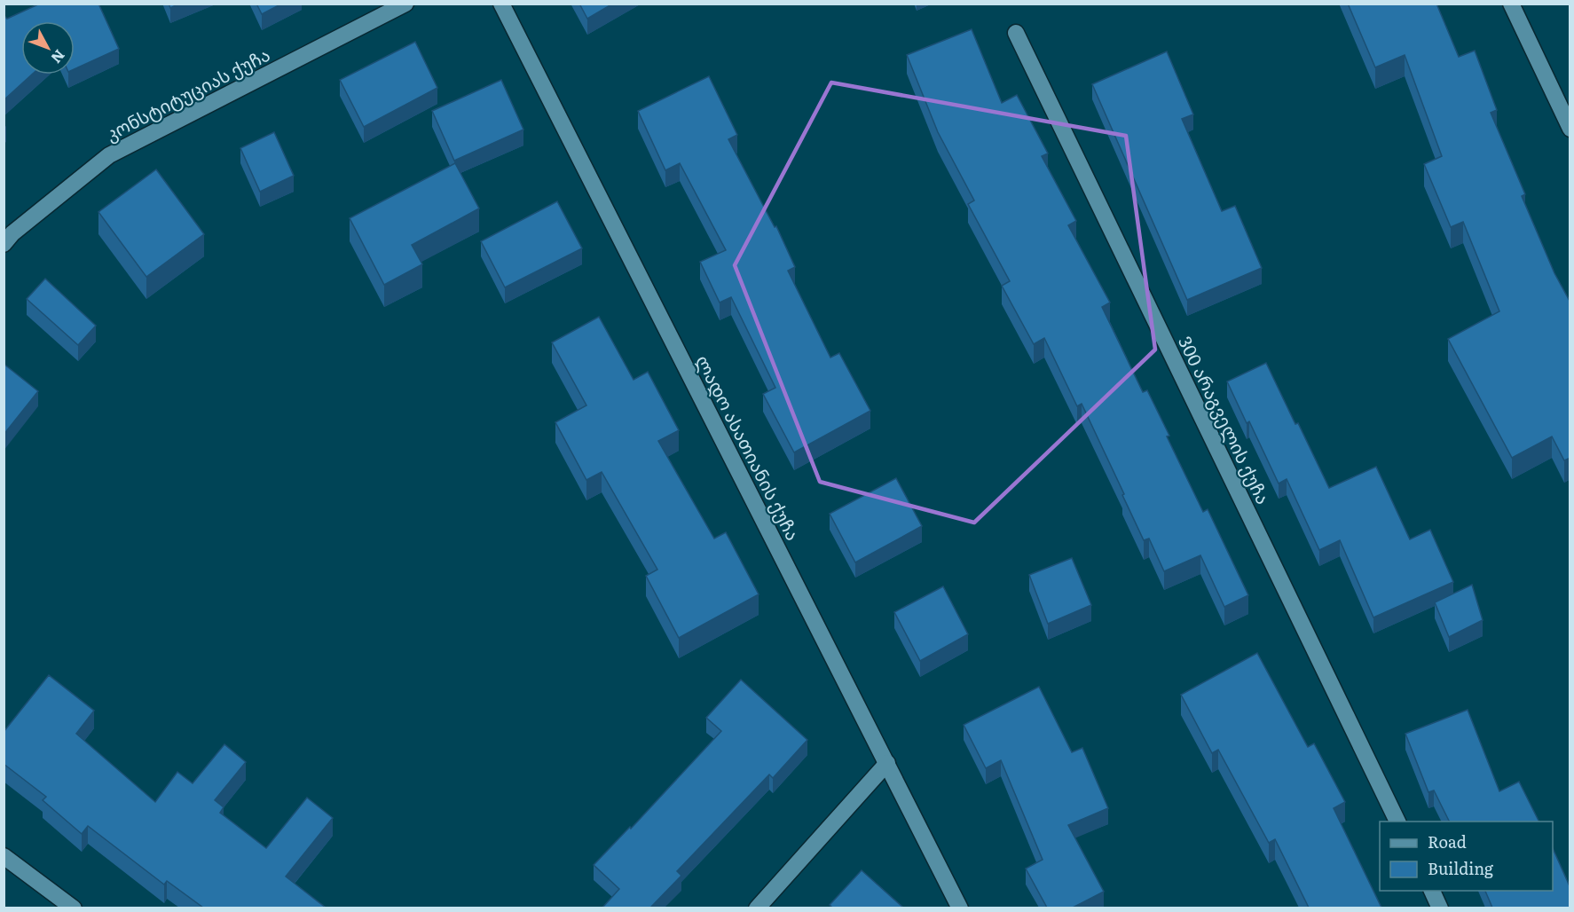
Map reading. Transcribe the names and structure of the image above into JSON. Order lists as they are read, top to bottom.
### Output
{
  "streets": {
    "street": ["კონსტიტუციას ქუჩა", "300 არაგველის ქუჩა", "ლადო ასათიანის ქუჩა"]
  },
  "legend": ["Road", "Building"],
  "north": "bottom right"
}
